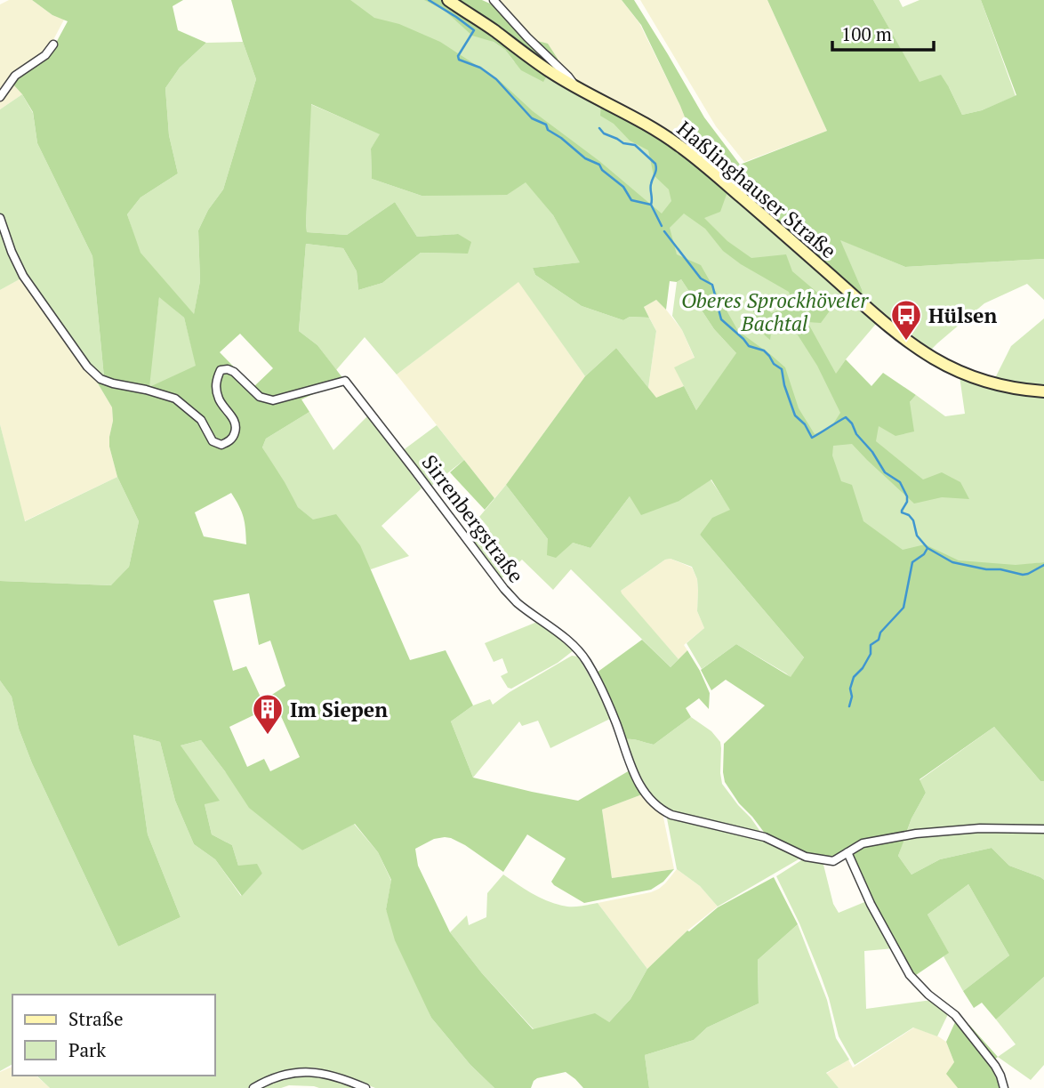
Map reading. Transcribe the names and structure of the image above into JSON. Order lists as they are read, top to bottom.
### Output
{
  "streets": {
    "main road": ["Haßlinghauser Straße"],
    "street": ["Sirrenbergstraße"]
  },
  "parks": ["Oberes Sprockhöveler Bachtal"],
  "places": {
    "bus stop": ["Hülsen"],
    "building": ["Im Siepen"]
  },
  "legend": ["Straße", "Park"],
  "scale_bar": "100 m"
}
